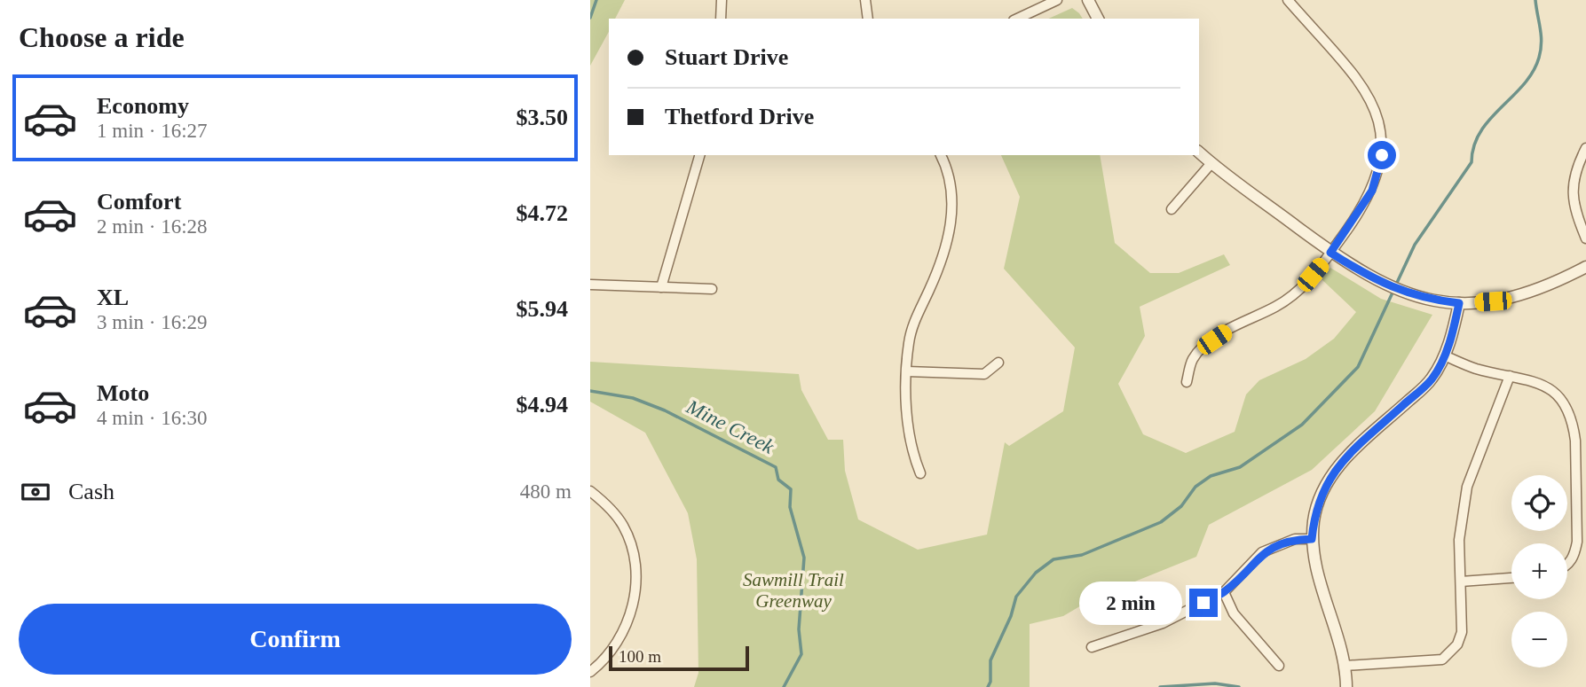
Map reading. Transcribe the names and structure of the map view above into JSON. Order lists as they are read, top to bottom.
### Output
{
  "water": ["Mine Creek"],
  "parks": ["Sawmill Trail Greenway"],
  "scale_bar": "100 m",
  "page": {
    "heading": "Choose a ride",
    "banner": ["Stuart Drive", "Thetford Drive"],
    "list": [
      {
        "name": "Economy",
        "note": "1 min · 16:27",
        "value": "$3.50"
      },
      {
        "name": "Comfort",
        "note": "2 min · 16:28",
        "value": "$4.72"
      },
      {
        "name": "XL",
        "note": "3 min · 16:29",
        "value": "$5.94"
      },
      {
        "name": "Moto",
        "note": "4 min · 16:30",
        "value": "$4.94"
      }
    ],
    "pay": ["Cash", "480 m"],
    "map_buttons": ["+", "−"],
    "bubble": "2 min",
    "buttons": "Confirm",
    "scale": "100 m"
  }
}
